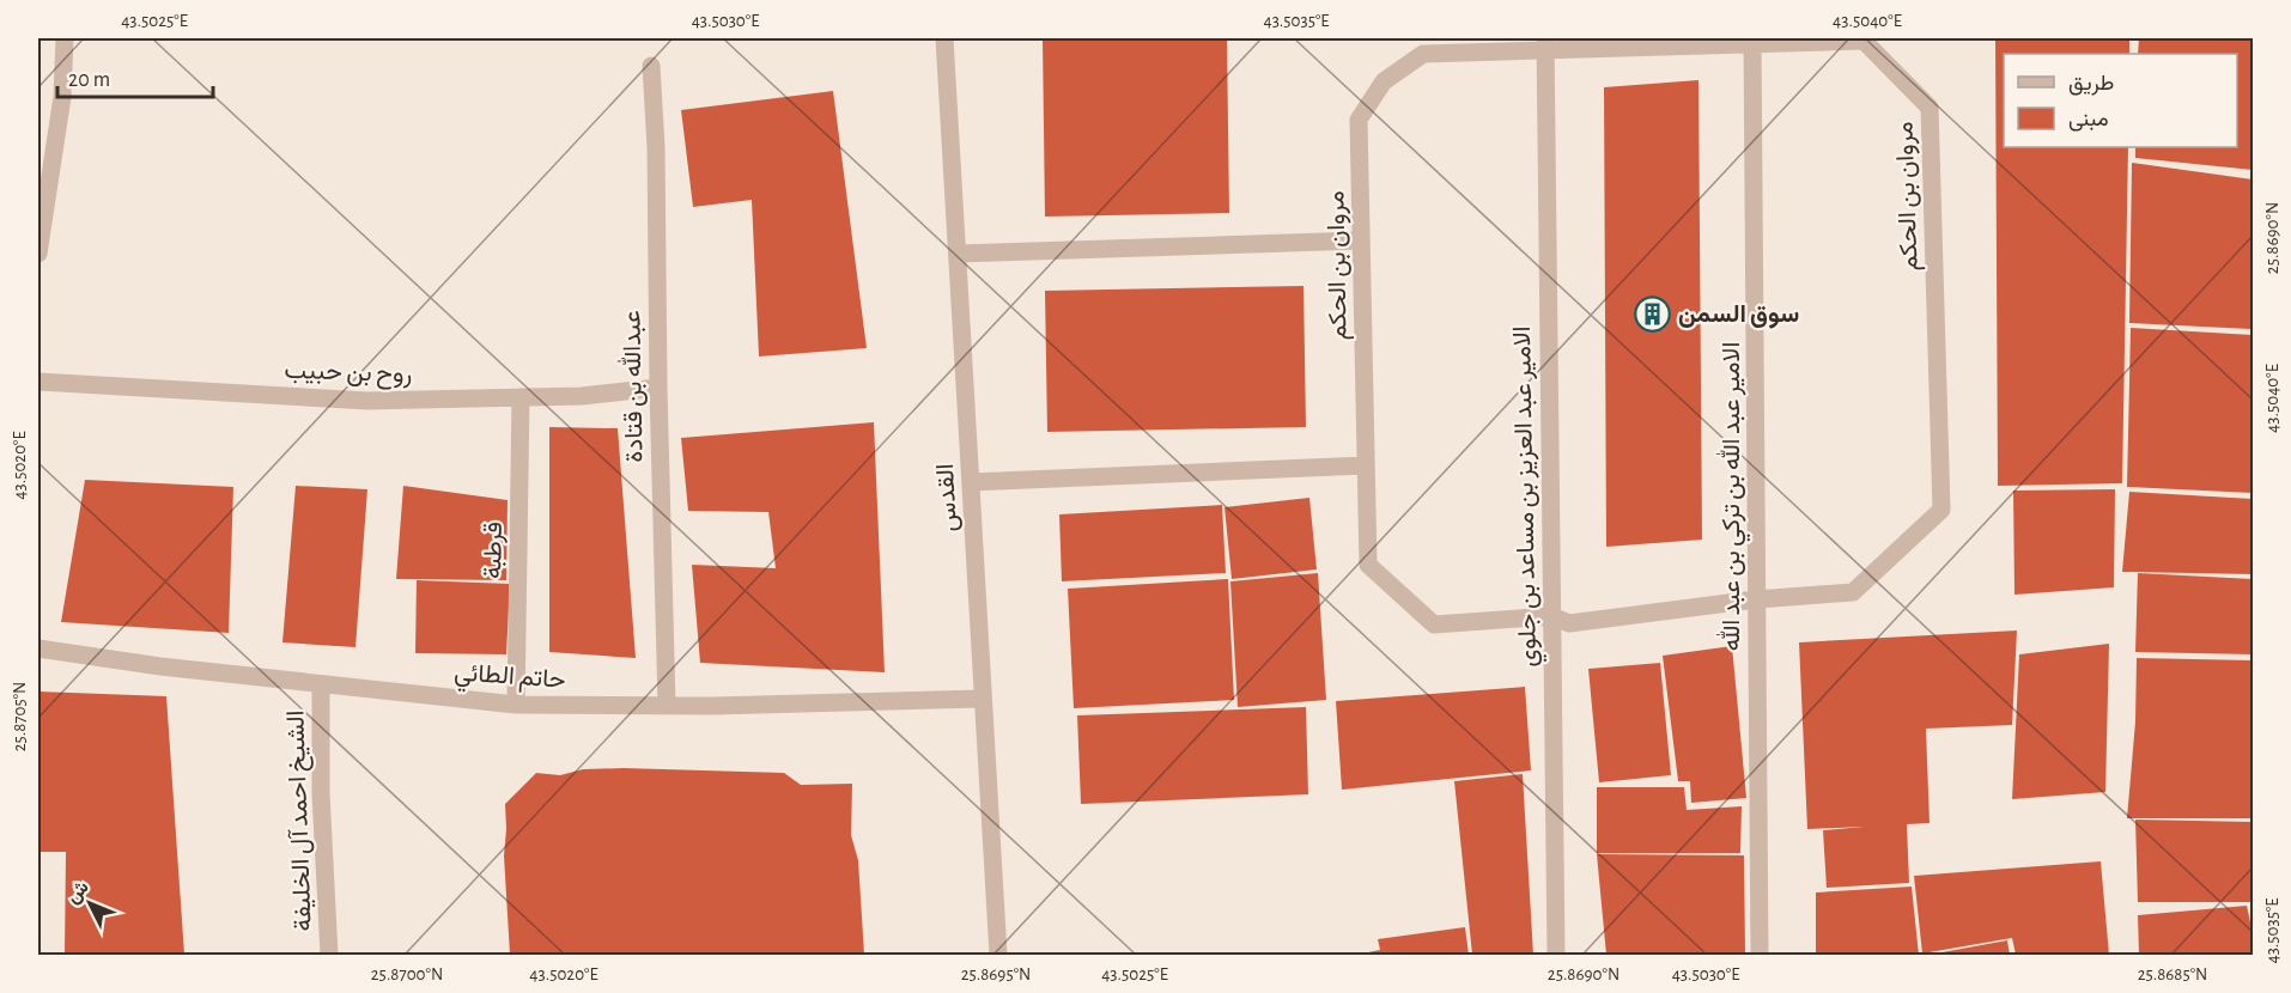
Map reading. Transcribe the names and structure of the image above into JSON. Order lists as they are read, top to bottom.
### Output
{
  "streets": {
    "street": [
      "مروان بن الحكم",
      "روح بن حبيب",
      "عبدالله بن قتادة",
      "الامير عبد العزيز بن مساعد بن جلوي",
      "الامير عبد الله بن تركي بن عبد الله",
      "القدس",
      "قرطبة",
      "حاتم الطائي",
      "الشيخ احمد آل الخليفة"
    ]
  },
  "crossings": [
    ["مروان بن الحكم", "الامير عبد العزيز بن مساعد بن جلوي"],
    ["مروان بن الحكم", "الامير عبد الله بن تركي بن عبد الله"],
    ["روح بن حبيب", "عبدالله بن قتادة"],
    ["روح بن حبيب", "قرطبة"],
    ["عبدالله بن قتادة", "حاتم الطائي"],
    ["القدس", "حاتم الطائي"],
    ["قرطبة", "حاتم الطائي"],
    ["حاتم الطائي", "الشيخ احمد آل الخليفة"]
  ],
  "places": {
    "building": ["سوق السمن"]
  },
  "legend": ["طريق", "مبنى"],
  "scale_bar": "20 m",
  "north": "top left",
  "coordinates": [
    "43.5025°E",
    "43.5030°E",
    "43.5035°E",
    "43.5040°E",
    "25.8690°N",
    "43.5020°E",
    "25.8705°N",
    "25.8700°N",
    "25.8695°N",
    "25.8685°N"
  ]
}
